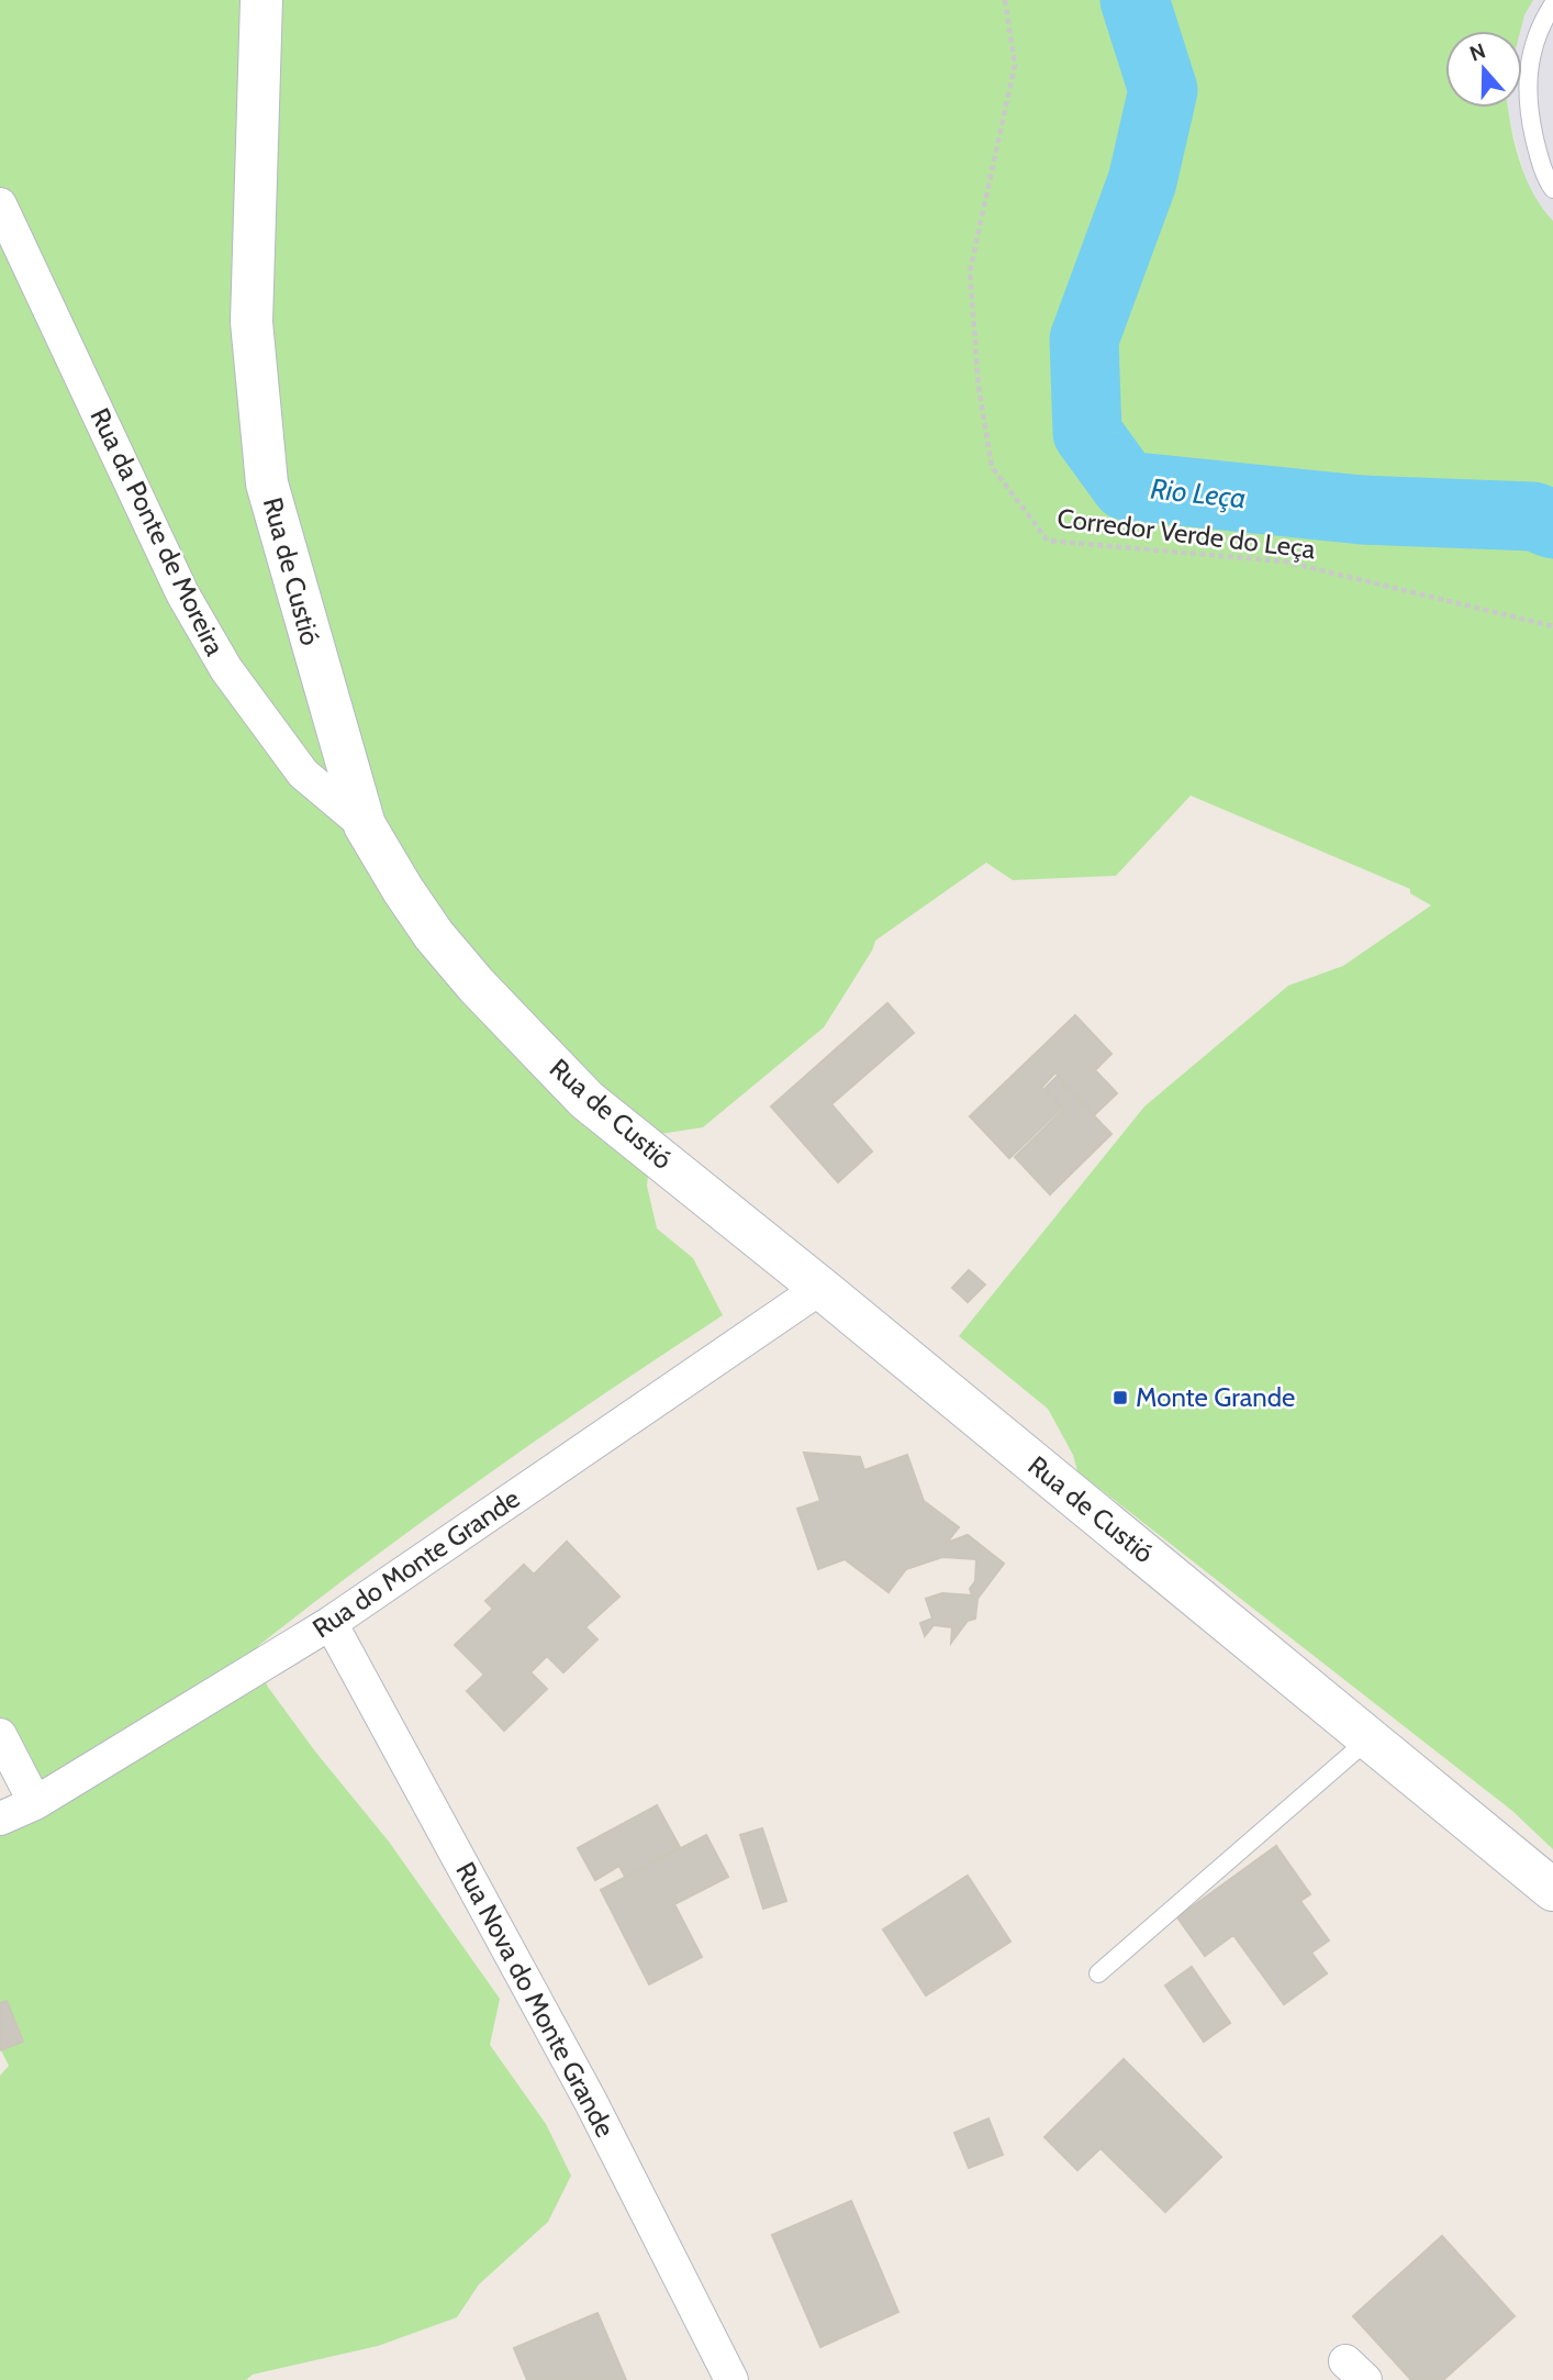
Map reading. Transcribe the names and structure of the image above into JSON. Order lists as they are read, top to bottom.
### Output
{
  "streets": {
    "main road": ["Rua de Custió"],
    "street": ["Rua da Ponte de Moreira", "Rua do Monte Grande", "Rua Nova do Monte Grande"],
    "path": ["Corredor Verde do Leça"]
  },
  "crossings": [
    ["Rua da Ponte de Moreira", "Rua de Custió"],
    ["Rua de Custió", "Rua do Monte Grande"],
    ["Rua do Monte Grande", "Rua Nova do Monte Grande"]
  ],
  "water": ["Rio Leça"],
  "places": {
    "transit": ["Monte Grande"]
  },
  "north": "top"
}
